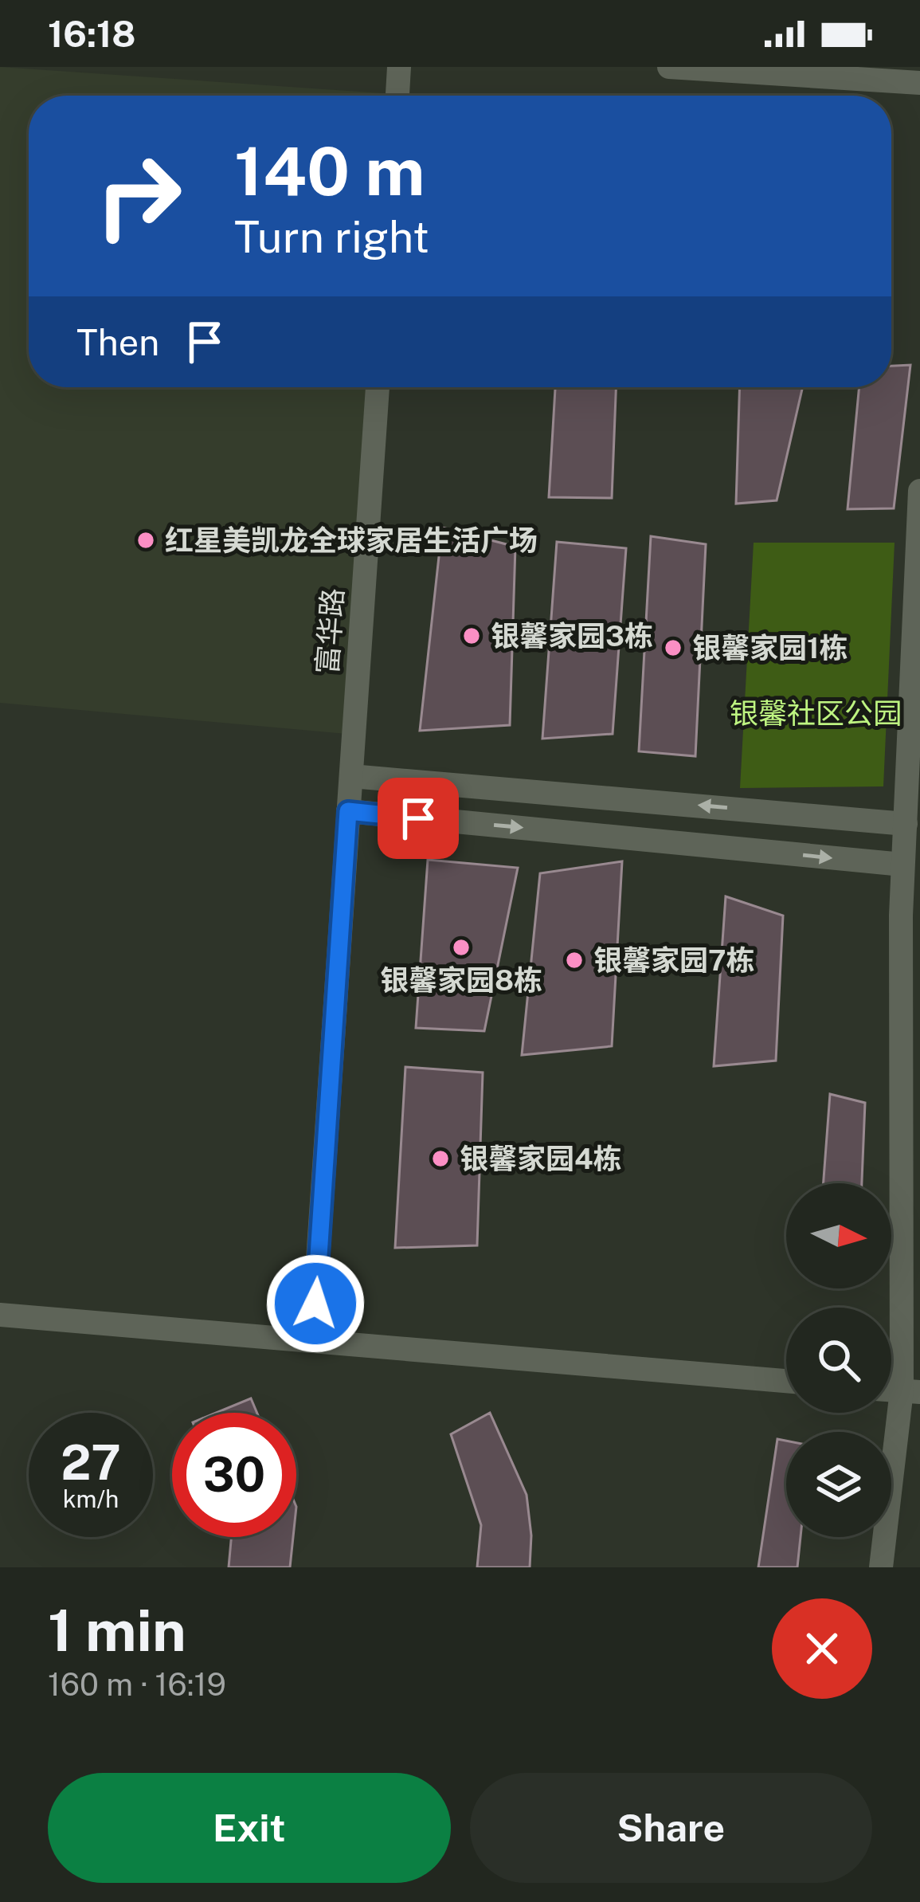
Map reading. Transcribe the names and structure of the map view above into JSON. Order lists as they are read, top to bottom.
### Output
{
  "streets": {
    "street": ["富华路"]
  },
  "parks": ["银馨社区公园"],
  "places": [
    "红星美凯龙全球家居生活广场",
    "银馨家园3栋",
    "银馨家园1栋",
    "银馨家园8栋",
    "银馨家园7栋",
    "银馨家园4栋"
  ],
  "north": "right",
  "page": {
    "status": "16:18",
    "turn": ["140 m", "Turn right"],
    "then": "Then",
    "speed": "27 km/h",
    "limit": "30",
    "heading": ["1 min", "160 m · 16:19"],
    "buttons": ["Exit", "Share"]
  }
}
